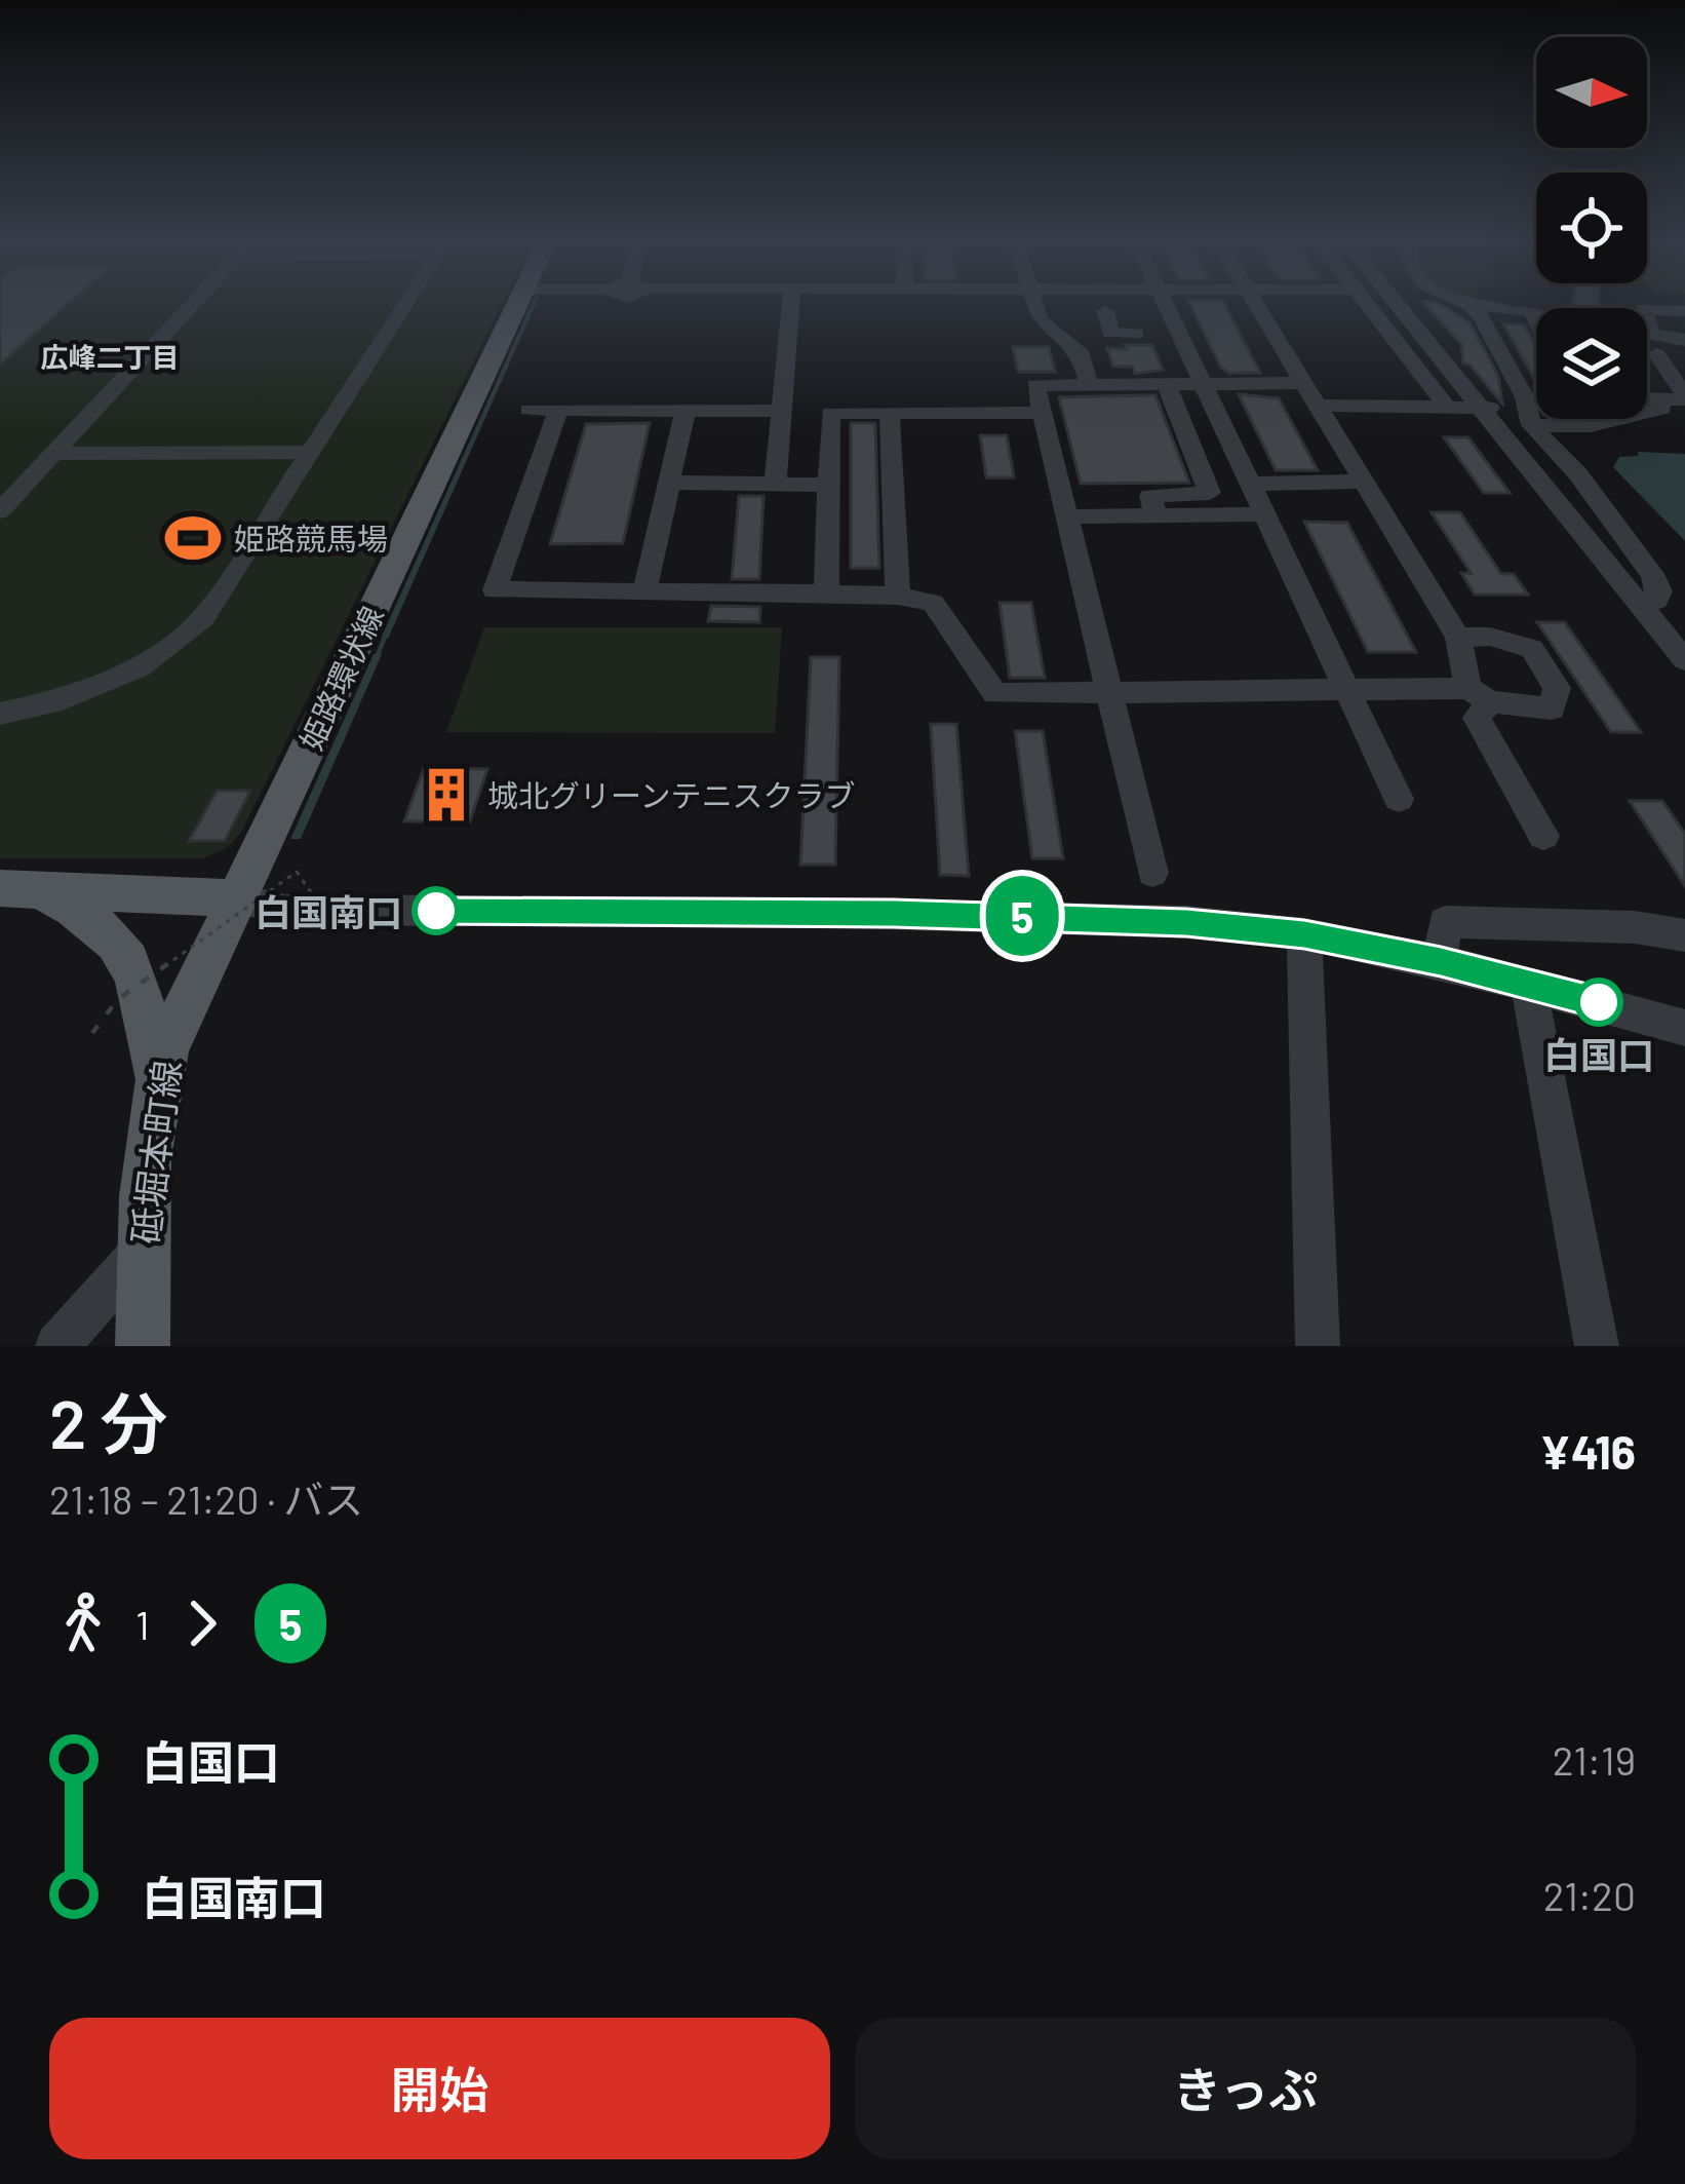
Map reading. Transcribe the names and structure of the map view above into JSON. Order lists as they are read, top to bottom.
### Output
{
  "streets": {
    "main road": ["姫路環状線", "砥堀本町線"]
  },
  "crossings": [
    ["姫路環状線", "砥堀本町線"]
  ],
  "districts": ["広峰二丁目"],
  "places": {
    "sports": ["姫路競馬場"],
    "building": ["城北グリーンテニスクラブ"],
    "other": ["白国南口", "白国口"]
  },
  "lines": ["bus line 5"],
  "north": "right",
  "page": {
    "on_map": "5",
    "heading": ["2 分", "21:18 – 21:20 · バス", "¥416"],
    "legs": ["1", "5"],
    "list": [
      {
        "name": "白国口",
        "value": "21:19"
      },
      {
        "name": "白国南口",
        "value": "21:20"
      }
    ],
    "buttons": ["開始", "きっぷ"]
  }
}
